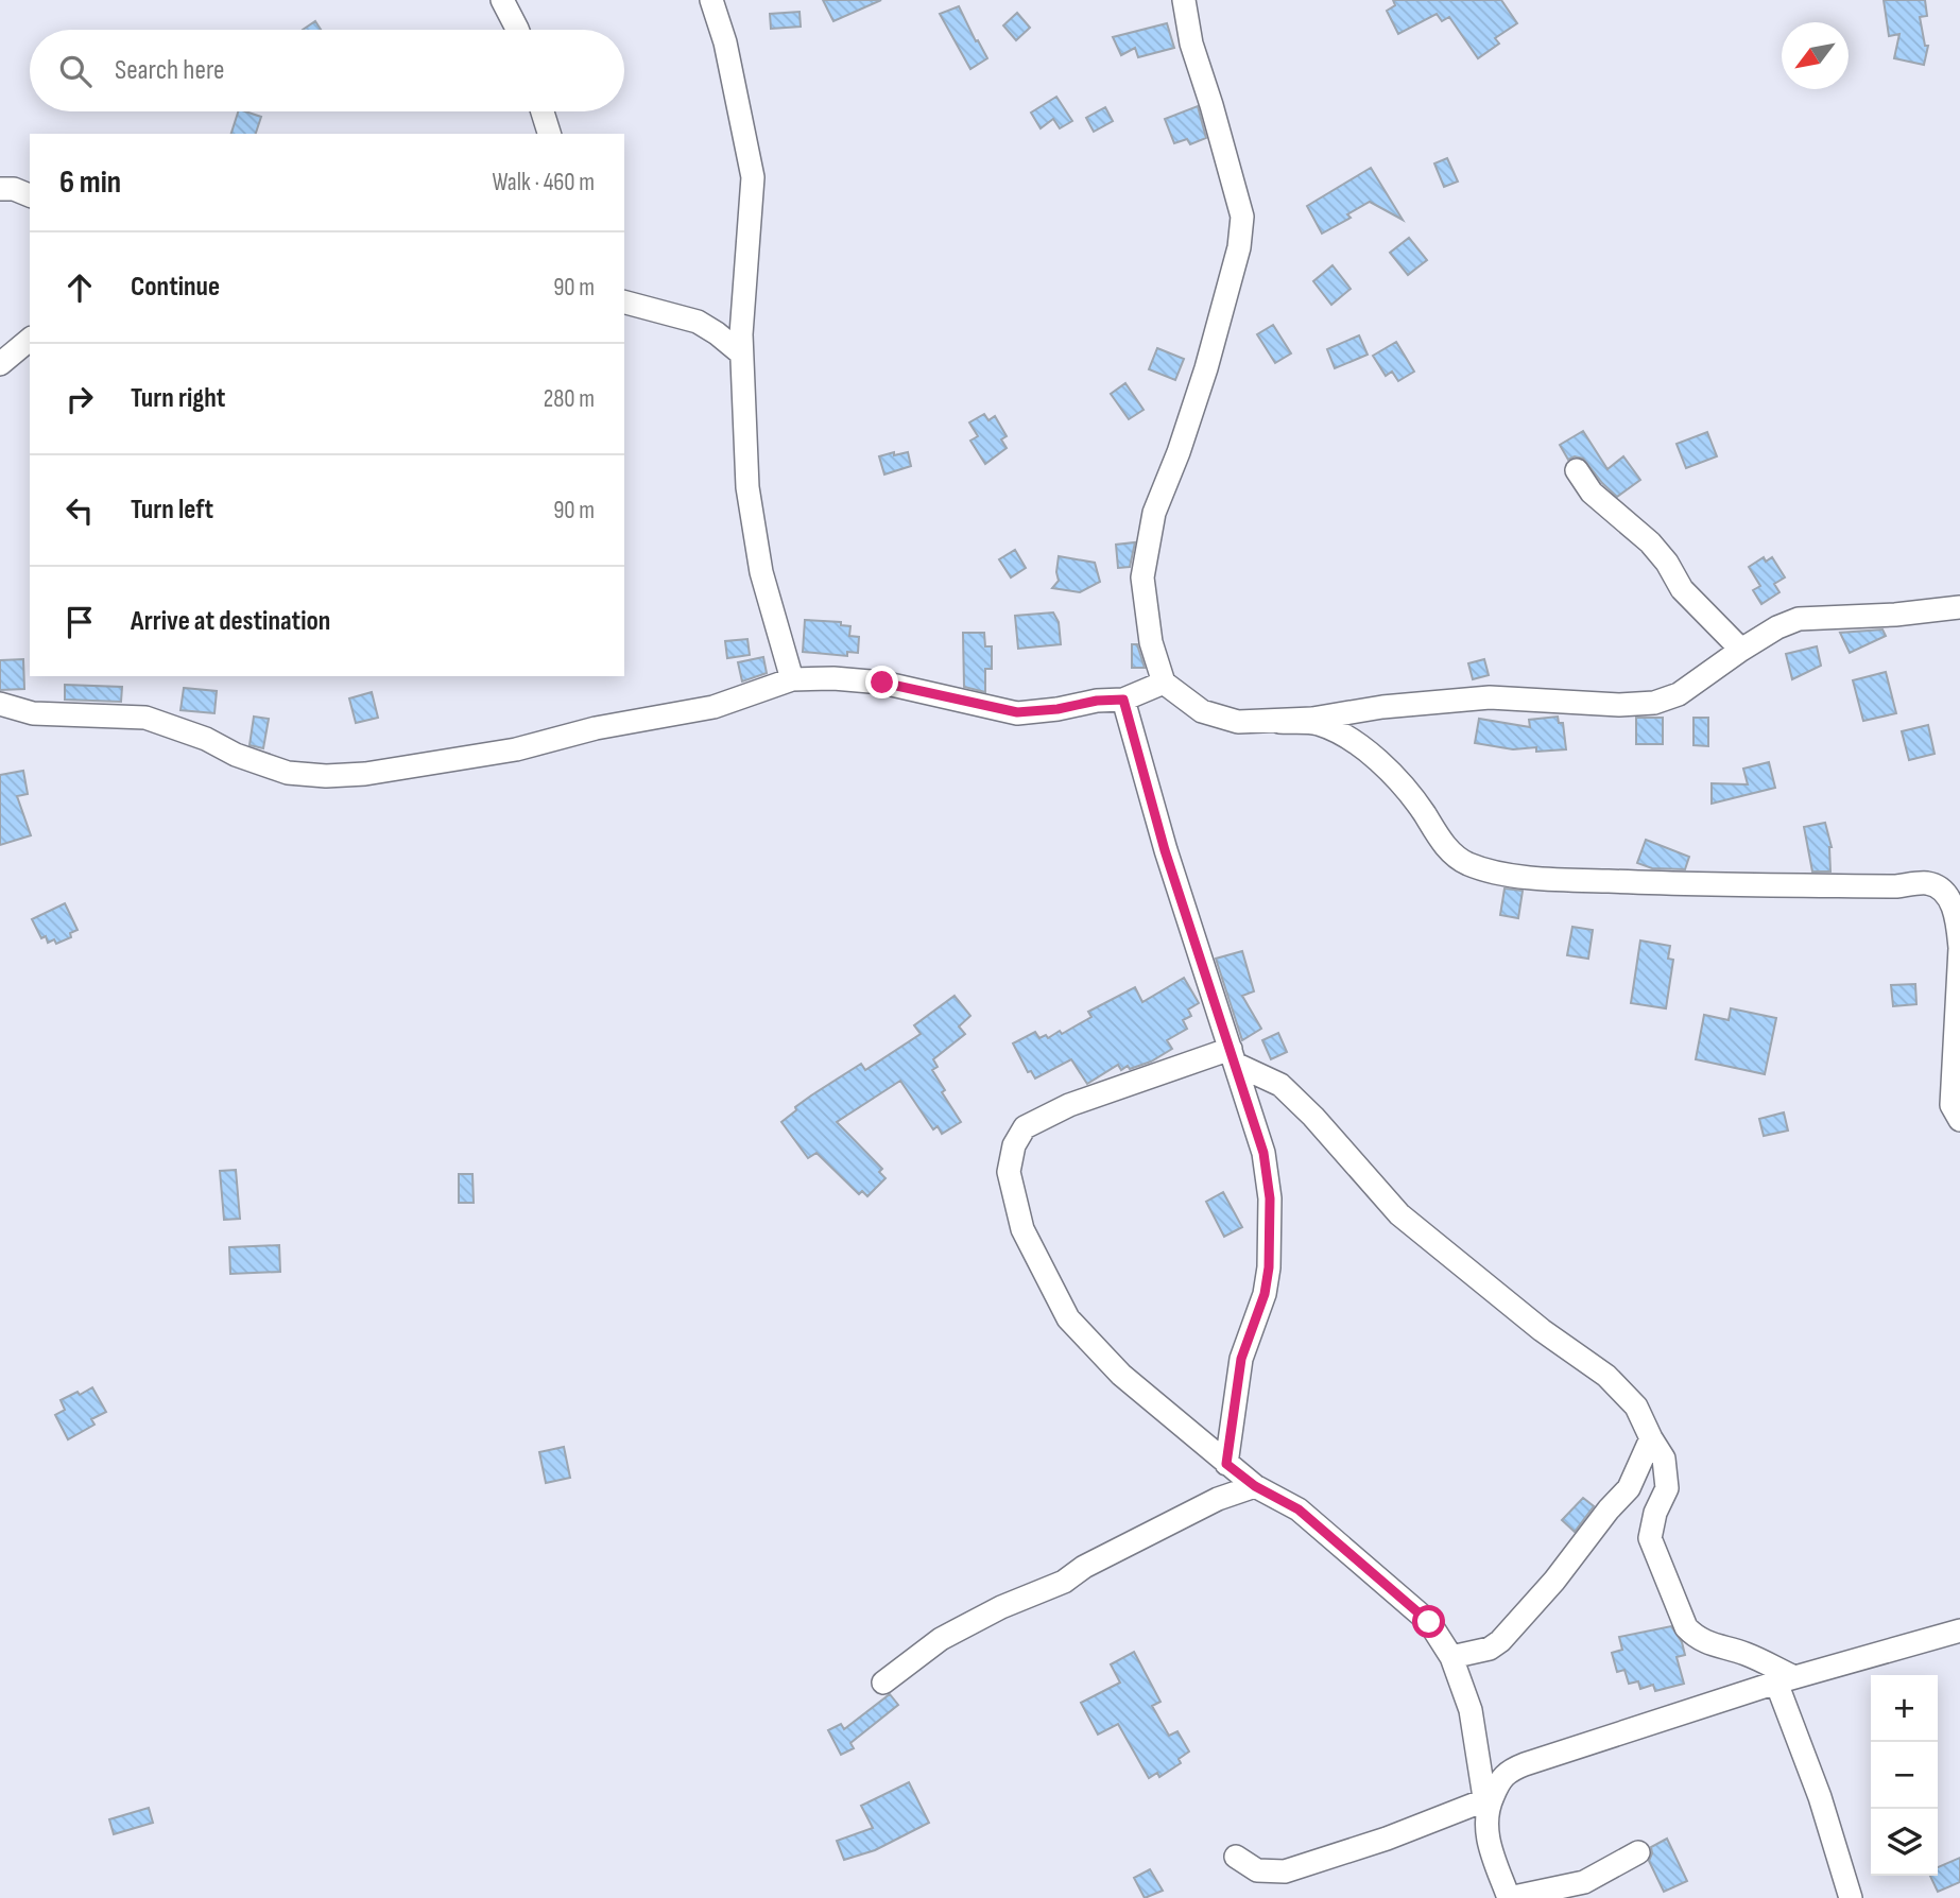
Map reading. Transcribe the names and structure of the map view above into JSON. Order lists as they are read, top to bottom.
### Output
{
  "north": "bottom left",
  "page": {
    "search": "Search here",
    "heading": ["6 min", "Walk · 460 m"],
    "list": [
      ["Continue", "90 m"],
      ["Turn right", "280 m"],
      ["Turn left", "90 m"],
      "Arrive at destination"
    ],
    "map_buttons": ["+", "−"]
  }
}
